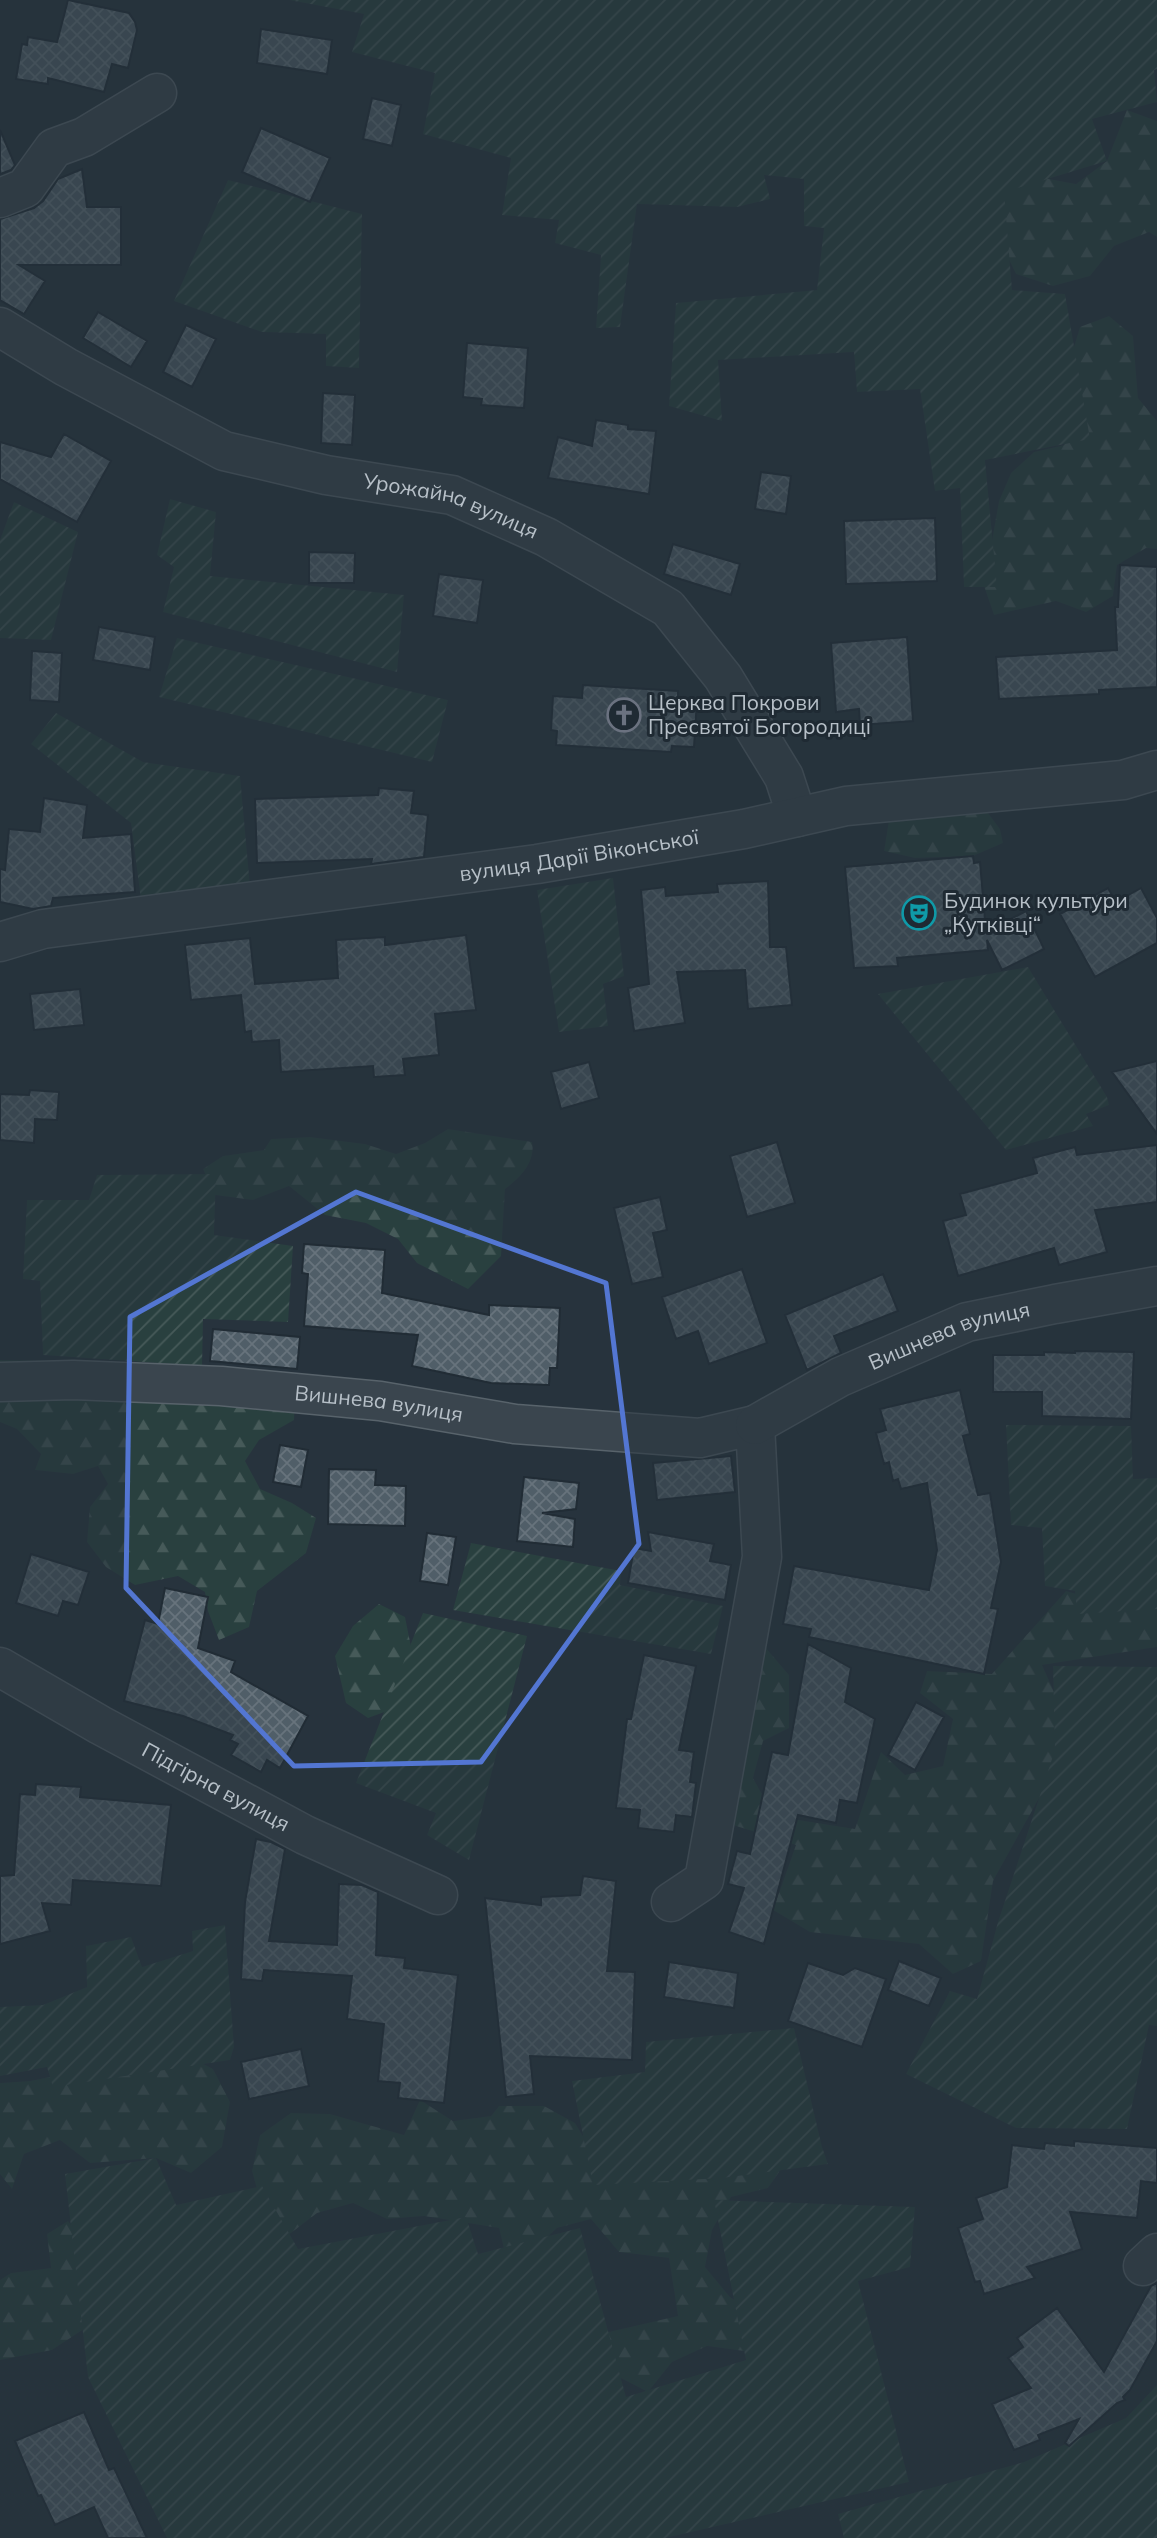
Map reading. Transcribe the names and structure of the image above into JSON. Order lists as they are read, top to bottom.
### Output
{
  "streets": {
    "street": [
      "Урожайна вулиця",
      "вулиця Дарії Віконської",
      "Вишнева вулиця",
      "Підгірна вулиця"
    ]
  },
  "crossings": [
    ["Урожайна вулиця", "вулиця Дарії Віконської"]
  ],
  "places": {
    "church": ["Церква Покрови Пресвятої Богородиці"],
    "theatre": ["Будинок культури „Кутківці“"]
  }
}
